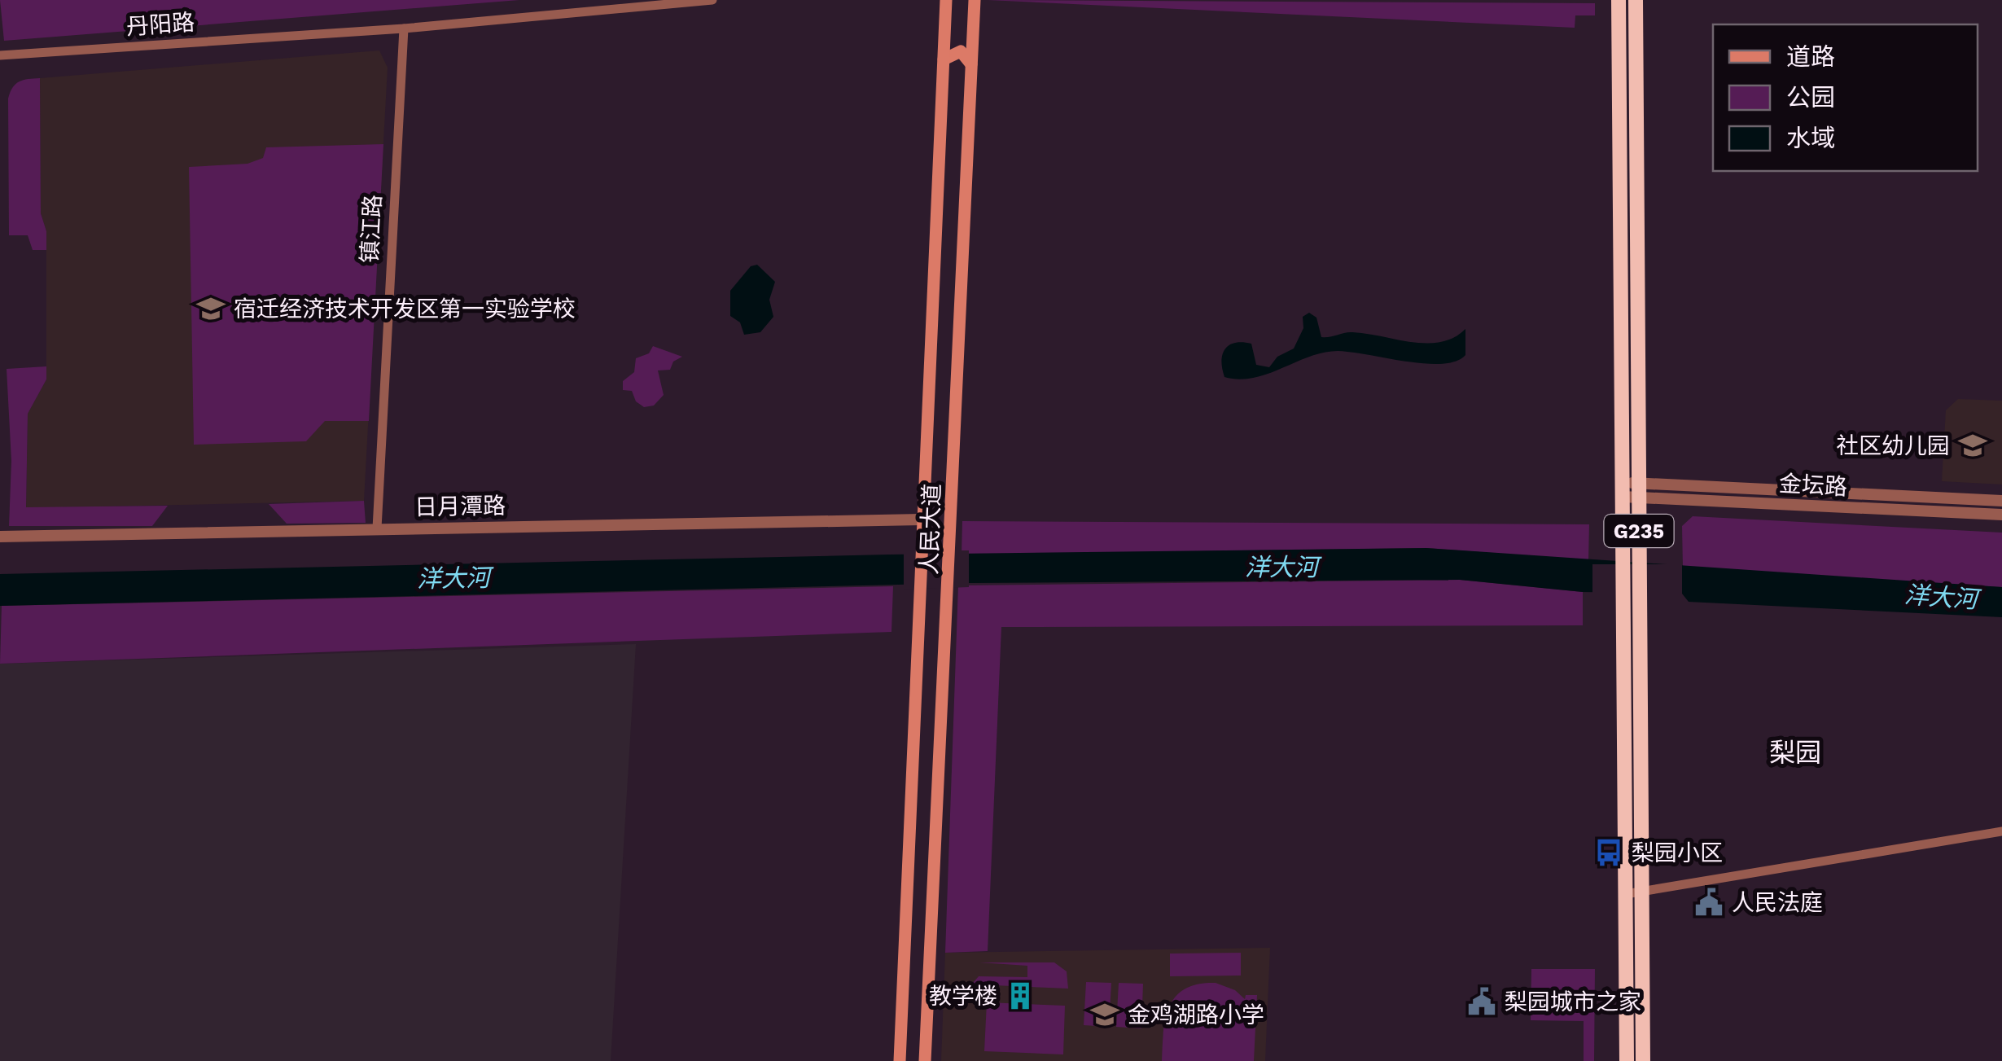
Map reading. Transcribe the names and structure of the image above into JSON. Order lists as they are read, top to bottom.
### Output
{
  "streets": {
    "highway": ["G235"],
    "main road": ["人民大道"],
    "street": [
      "丹阳路",
      "镇江路",
      "金坛路",
      "日月潭路"
    ]
  },
  "crossings": [
    ["丹阳路", "镇江路"],
    ["镇江路", "日月潭路"],
    ["金坛路", "G235"],
    ["日月潭路", "人民大道"]
  ],
  "districts": ["梨园"],
  "water": ["洋大河"],
  "places": {
    "school or university": ["宿迁经济技术开发区第一实验学校", "社区幼儿园", "金鸡湖路小学"],
    "bus stop": ["梨园小区"],
    "public building": ["人民法庭", "梨园城市之家"],
    "building": ["教学楼"]
  },
  "legend": ["道路", "公园", "水域"]
}
